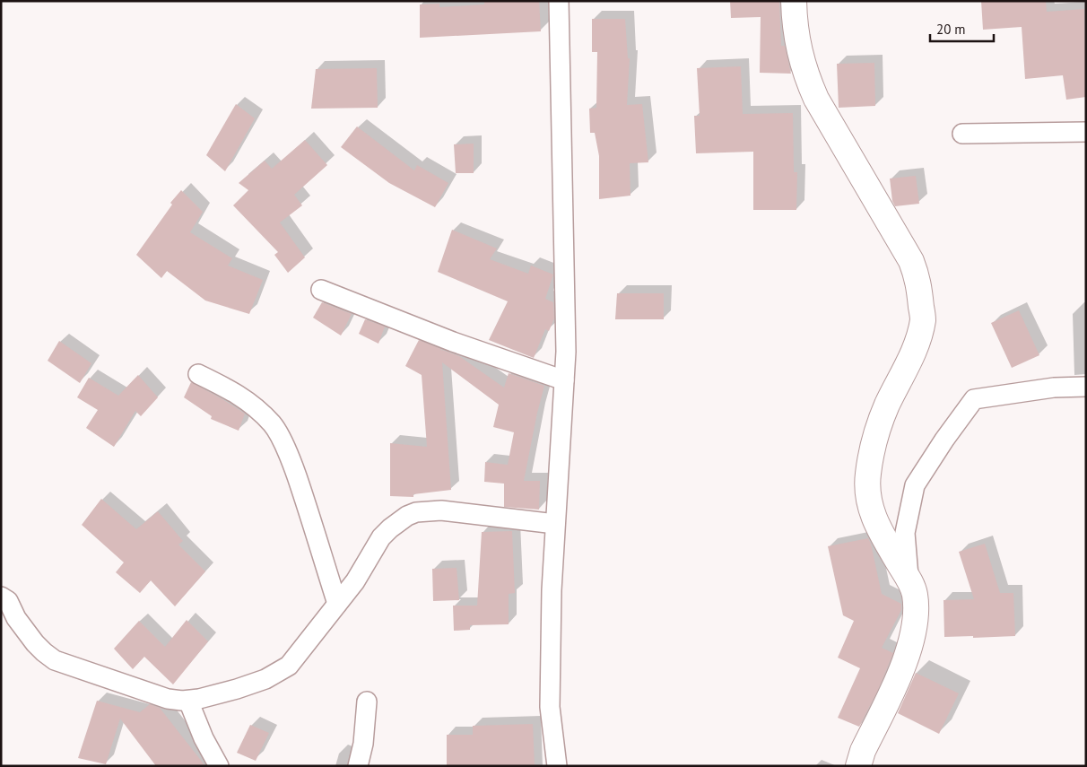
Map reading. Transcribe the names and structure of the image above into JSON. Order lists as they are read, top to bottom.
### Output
{
  "scale_bar": "20 m"
}
